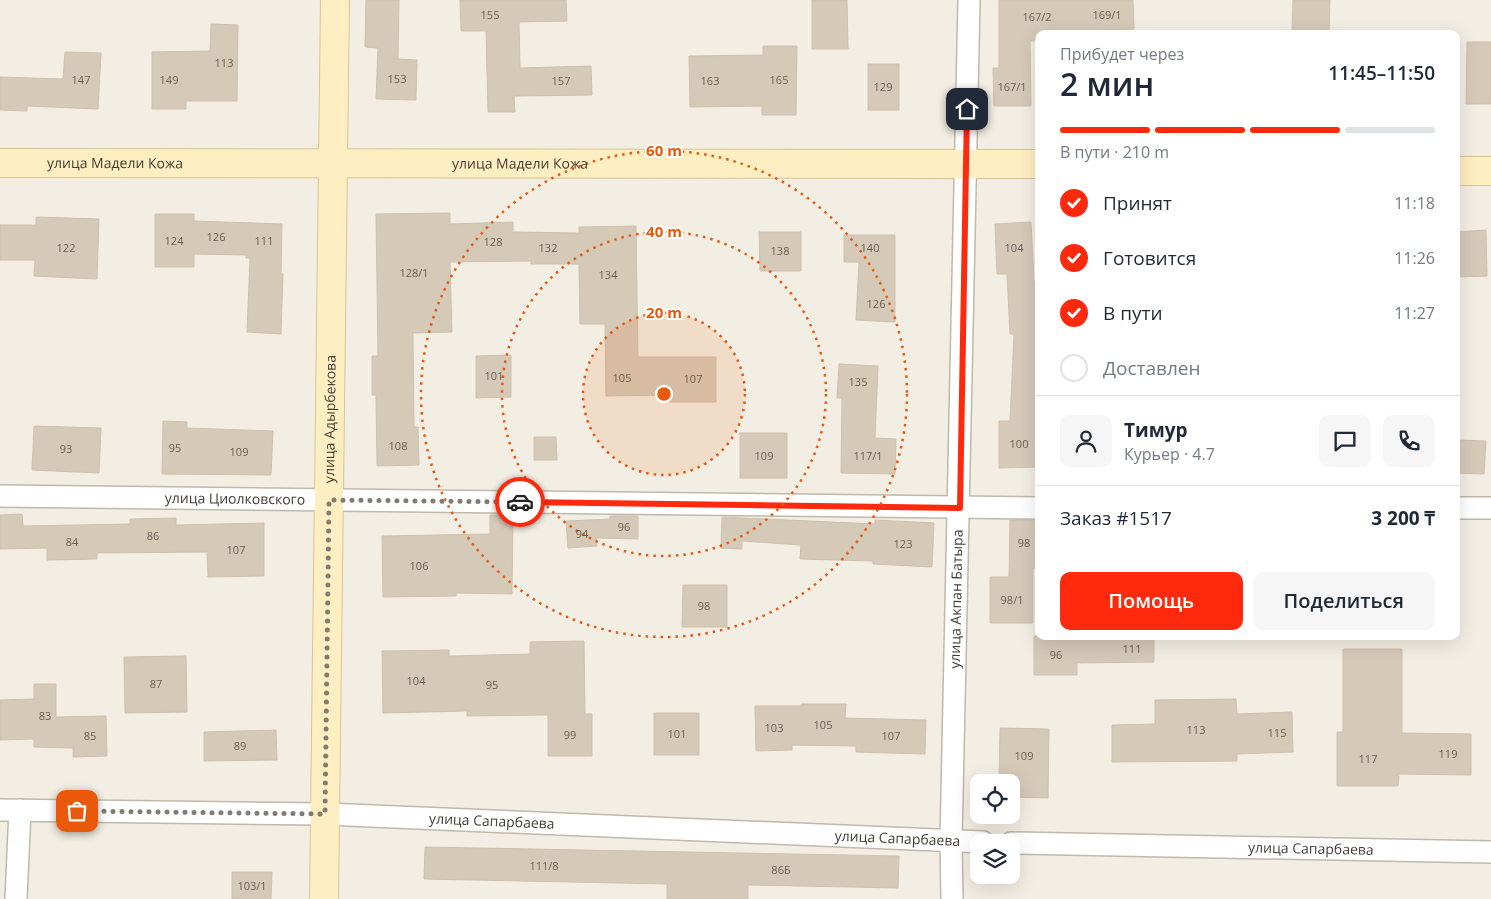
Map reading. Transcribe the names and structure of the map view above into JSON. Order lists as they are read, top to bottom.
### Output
{
  "streets": {
    "main road": ["улица Мадели Кожа", "улица Адырбекова"],
    "street": ["улица Циолковского", "улица Акпан Батыра", "улица Сапарбаева"]
  },
  "crossings": [
    ["улица Мадели Кожа", "улица Адырбекова"],
    ["улица Мадели Кожа", "улица Акпан Батыра"],
    ["улица Адырбекова", "улица Циолковского"],
    ["улица Адырбекова", "улица Сапарбаева"],
    ["улица Циолковского", "улица Акпан Батыра"],
    ["улица Акпан Батыра", "улица Сапарбаева"]
  ],
  "house_numbers": [
    "155",
    "169/1",
    "167/2",
    "113",
    "153",
    "147",
    "149",
    "165",
    "157",
    "163",
    "129",
    "167/1",
    "126",
    "124",
    "111",
    "128",
    "122",
    "132",
    "140",
    "104",
    "138",
    "128/1",
    "134",
    "126",
    "101",
    "105",
    "107",
    "135",
    "100",
    "108",
    "95",
    "93",
    "109",
    "109",
    "117/1",
    "96",
    "94",
    "86",
    "84",
    "98",
    "123",
    "107",
    "106",
    "98/1",
    "98",
    "111",
    "96",
    "104",
    "87",
    "95",
    "83",
    "105",
    "103",
    "113",
    "115",
    "101",
    "99",
    "85",
    "107",
    "89",
    "119",
    "109",
    "117",
    "111/8",
    "86Б",
    "103/1"
  ],
  "page": {
    "heading": ["2 мин", "Прибудет через", "11:45–11:50"],
    "panel": [
      "Тимур",
      "Курьер · 4.7",
      "Заказ #1517",
      "3 200 ₸"
    ],
    "bar": "В пути · 210 m",
    "list": [
      ["Принят", "11:18"],
      ["Готовится", "11:26"],
      ["В пути", "11:27"],
      "Доставлен"
    ],
    "buttons": ["Помощь", "Поделиться"]
  },
  "rings": ["60 m", "40 m", "20 m"]
}
